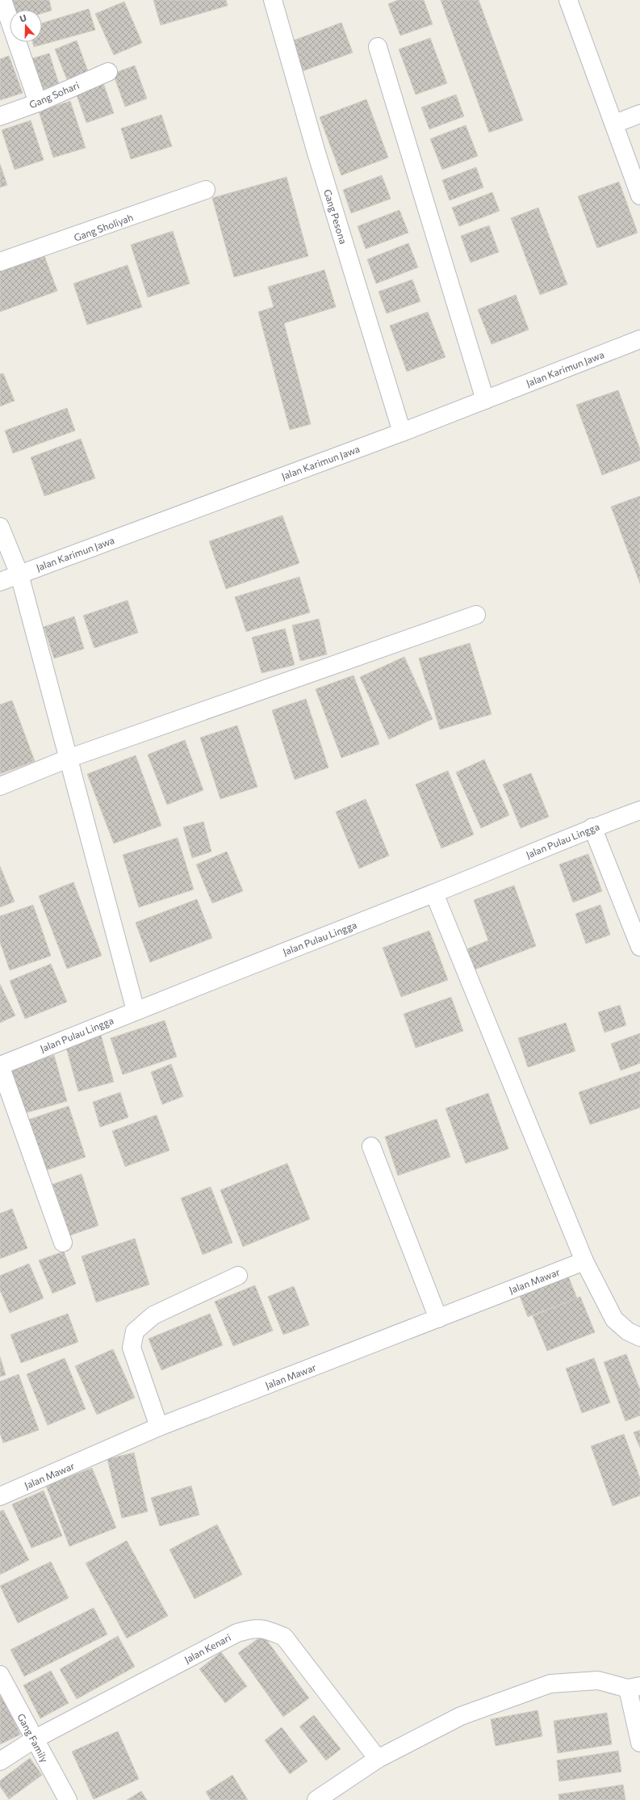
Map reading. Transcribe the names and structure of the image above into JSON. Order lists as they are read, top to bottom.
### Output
{
  "streets": {
    "street": [
      "Gang Sohari",
      "Gang Pesona",
      "Gang Sholiyah",
      "Jalan Karimun Jawa",
      "Jalan Pulau Lingga",
      "Jalan Mawar",
      "Jalan Kenari",
      "Gang Family"
    ]
  },
  "crossings": [
    ["Gang Pesona", "Jalan Karimun Jawa"],
    ["Jalan Kenari", "Gang Family"]
  ],
  "north": "top"
}
